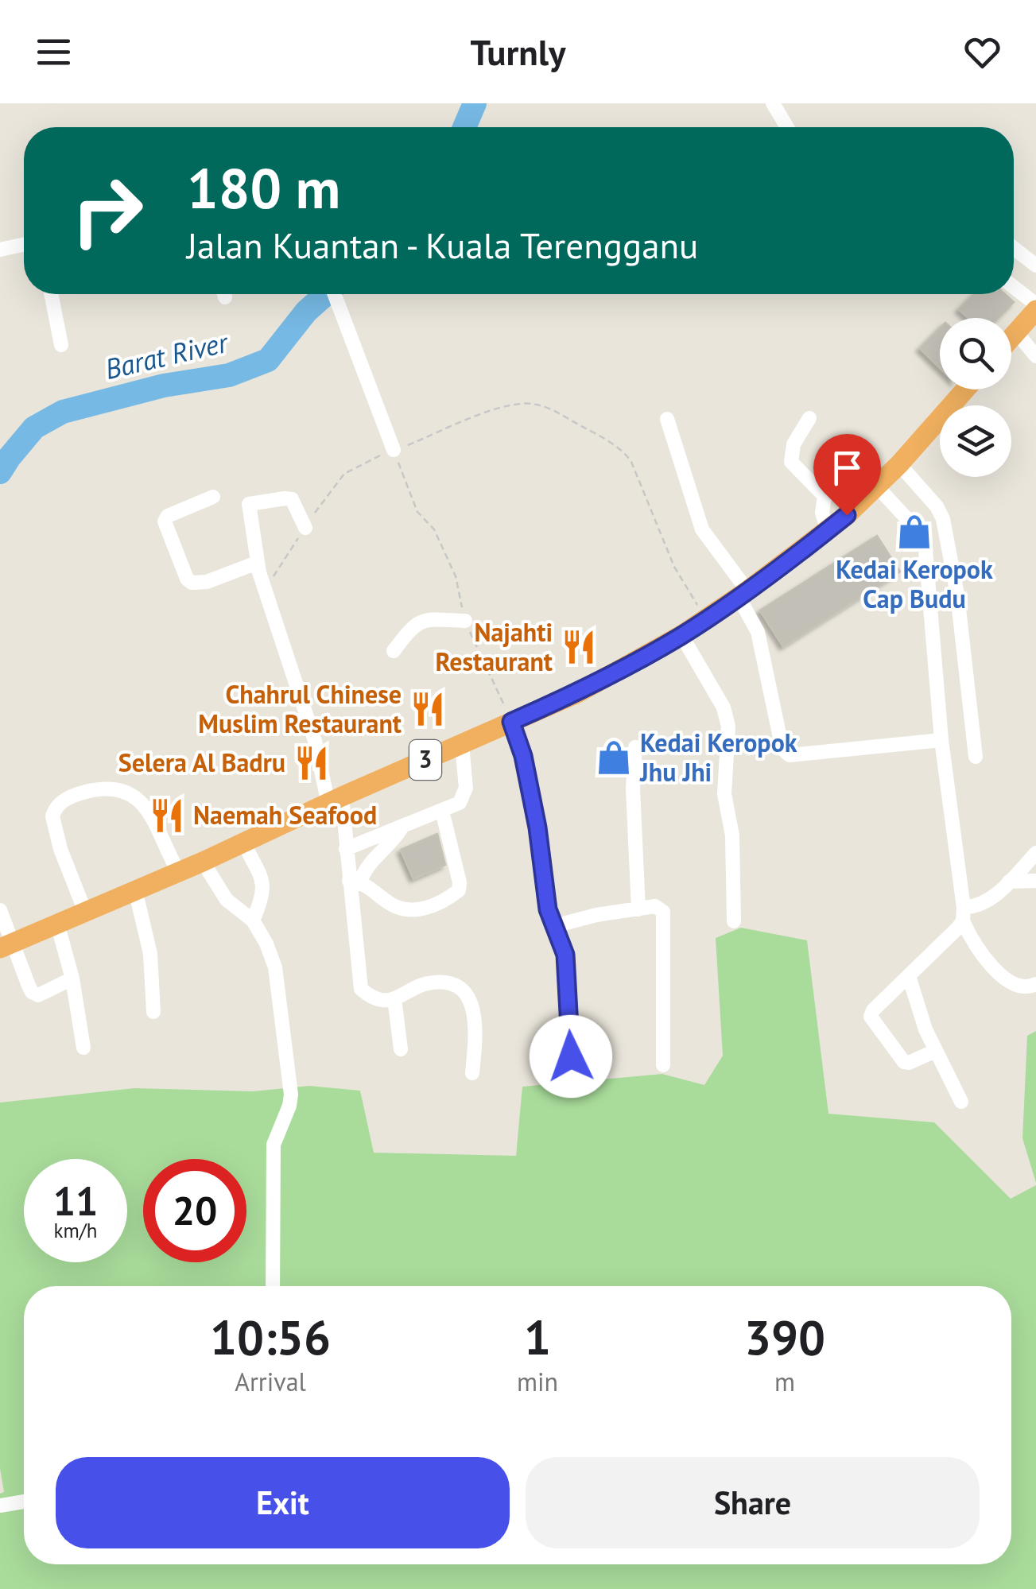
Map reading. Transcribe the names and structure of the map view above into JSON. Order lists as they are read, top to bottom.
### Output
{
  "streets": {
    "highway": ["3"]
  },
  "water": ["Barat River"],
  "places": {
    "shop": ["Kedai Keropok Cap Budu", "Kedai Keropok Jhu Jhi"],
    "restaurant": [
      "Najahti Restaurant",
      "Chahrul Chinese Muslim Restaurant",
      "Selera Al Badru",
      "Naemah Seafood"
    ]
  },
  "page": {
    "header": "Turnly",
    "turn": ["180 m", "Jalan Kuantan - Kuala Terengganu"],
    "speed": "11 km/h",
    "limit": "20",
    "eta": [
      "10:56",
      "Arrival",
      "1",
      "min",
      "390",
      "m"
    ],
    "buttons": ["Exit", "Share"]
  }
}
